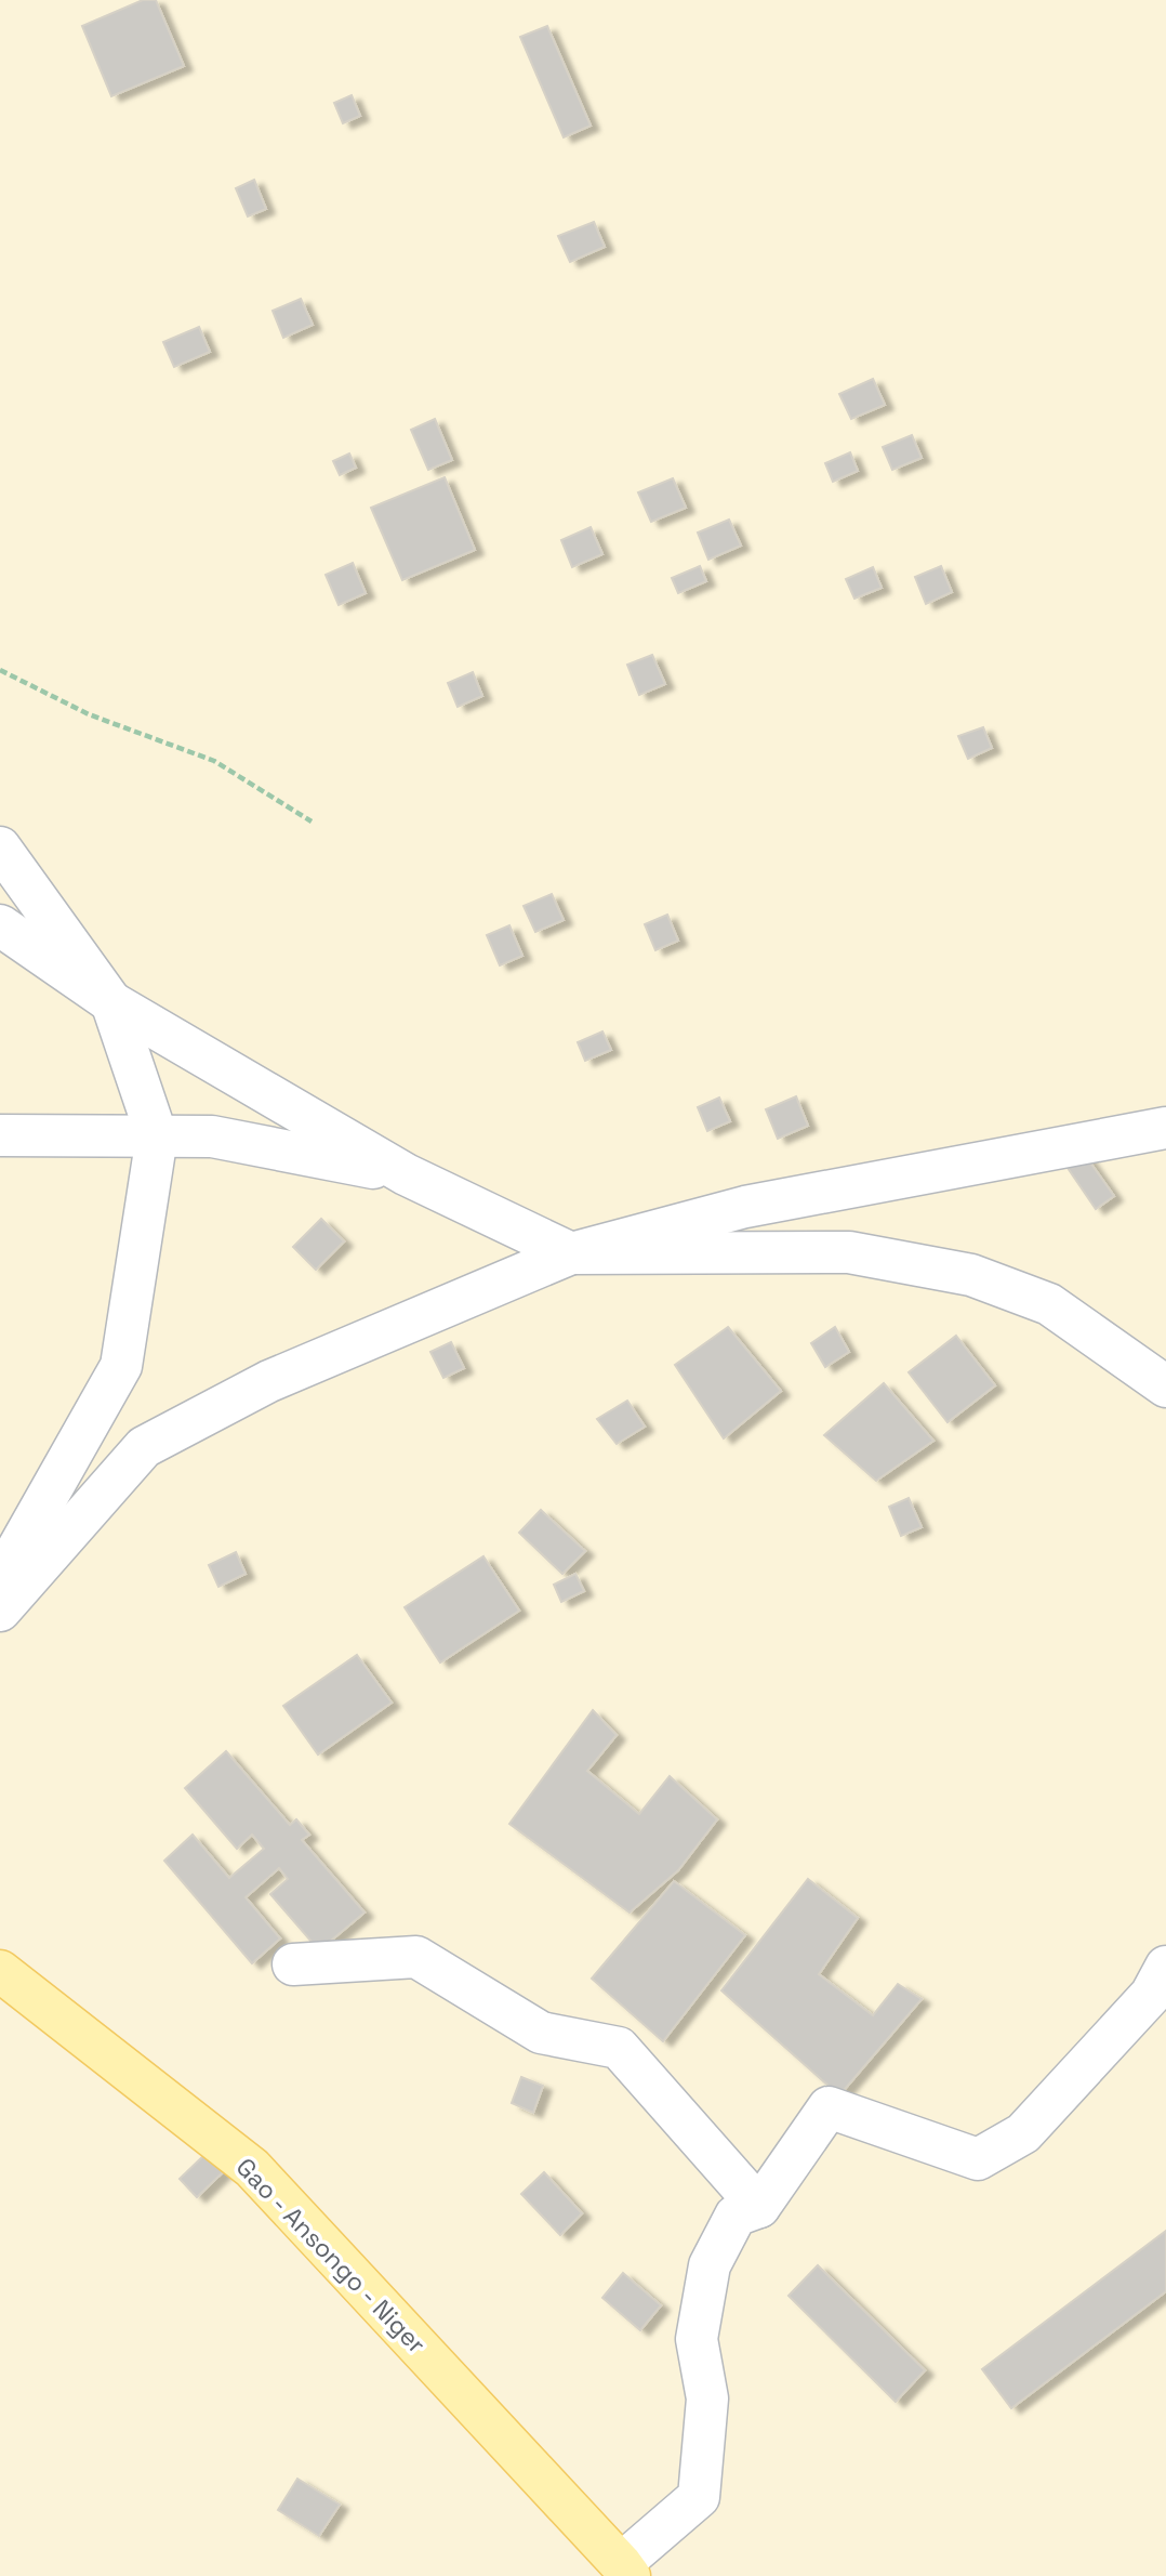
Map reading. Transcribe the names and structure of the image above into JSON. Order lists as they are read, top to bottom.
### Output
{
  "streets": {
    "main road": ["Gao - Ansongo - Niger"]
  }
}
